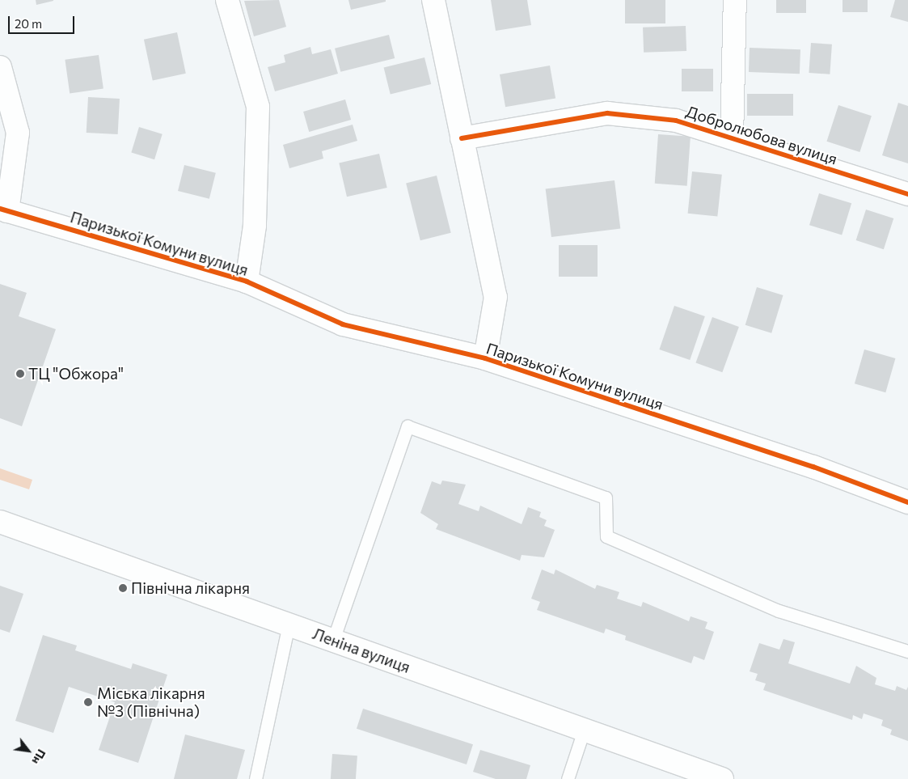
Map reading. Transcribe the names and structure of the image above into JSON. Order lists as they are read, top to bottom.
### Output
{
  "streets": {
    "street": ["Добролюбова вулиця", "Паризької Комуни вулиця", "Леніна вулиця"]
  },
  "places": ["ТЦ \"Обжора\"", "Північна лікарня", "Міська лікарня №3 (Північна)"],
  "scale_bar": "20 m",
  "north": "bottom right"
}
